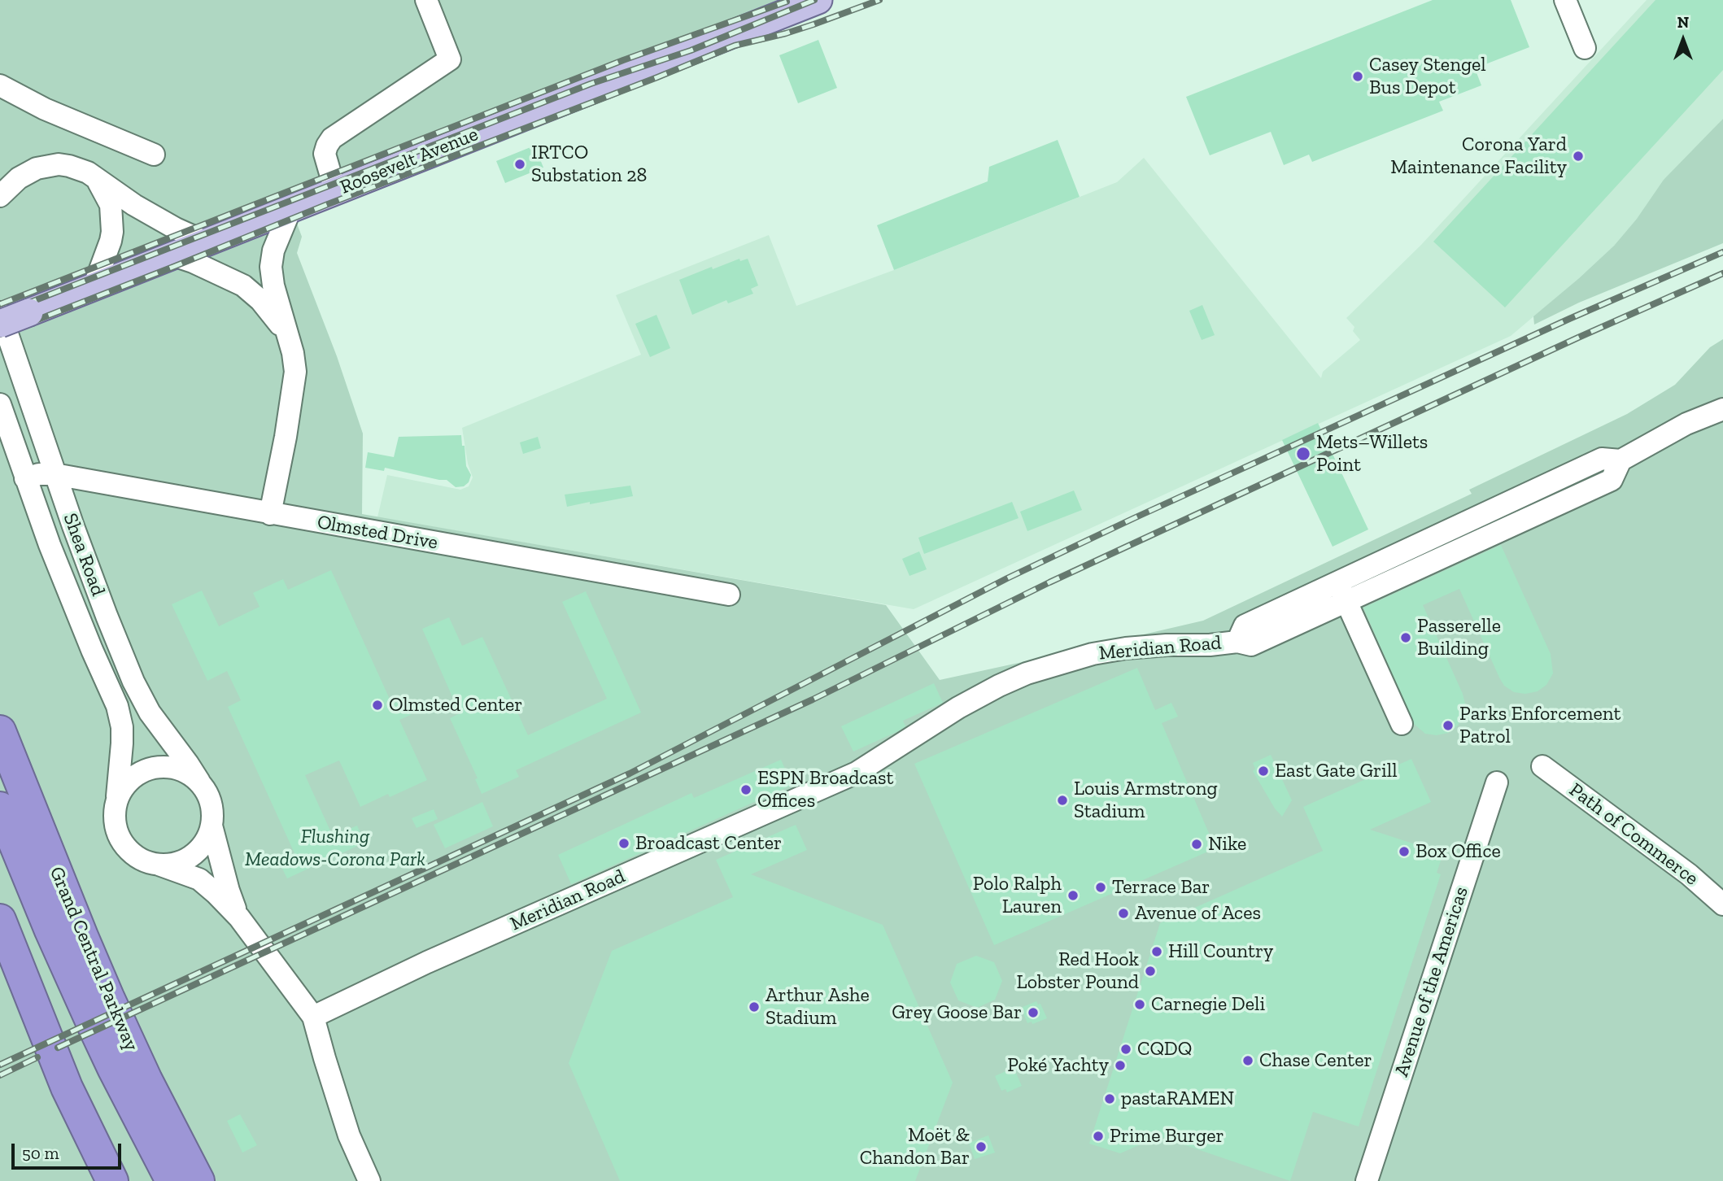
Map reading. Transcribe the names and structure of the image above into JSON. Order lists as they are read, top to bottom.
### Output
{
  "streets": {
    "highway": ["Grand Central Parkway"],
    "main road": ["Roosevelt Avenue"],
    "street": [
      "Olmsted Drive",
      "Shea Road",
      "Meridian Road",
      "Path of Commerce",
      "Avenue of the Americas"
    ]
  },
  "crossings": [
    ["Olmsted Drive", "Shea Road"]
  ],
  "parks": ["Flushing Meadows-Corona Park"],
  "places": [
    "Casey Stengel Bus Depot",
    "Corona Yard Maintenance Facility",
    "IRTCO Substation 28",
    "Mets–Willets Point",
    "Passerelle Building",
    "Olmsted Center",
    "Parks Enforcement Patrol",
    "East Gate Grill",
    "ESPN Broadcast Offices",
    "Louis Armstrong Stadium",
    "Broadcast Center",
    "Nike",
    "Box Office",
    "Terrace Bar",
    "Polo Ralph Lauren",
    "Avenue of Aces",
    "Hill Country",
    "Red Hook Lobster Pound",
    "Carnegie Deli",
    "Arthur Ashe Stadium",
    "Grey Goose Bar",
    "CQDQ",
    "Chase Center",
    "Poké Yachty",
    "pastaRAMEN",
    "Prime Burger",
    "Moët & Chandon Bar"
  ],
  "scale_bar": "50 m",
  "north": "top"
}
